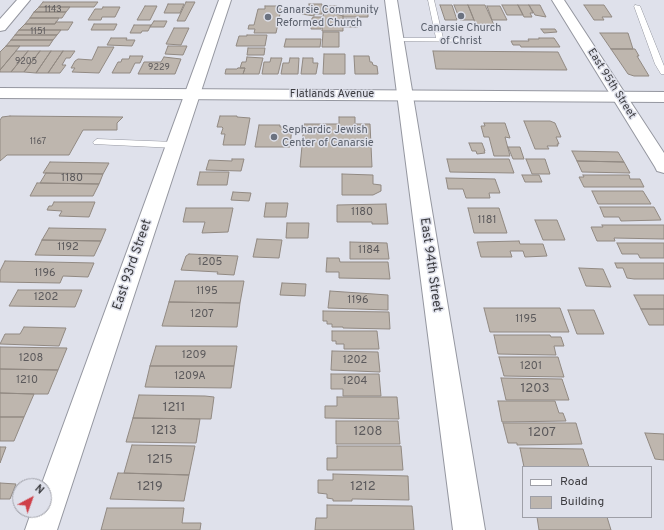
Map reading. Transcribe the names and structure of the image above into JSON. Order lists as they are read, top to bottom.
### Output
{
  "streets": {
    "street": [
      "East 95th Street",
      "Flatlands Avenue",
      "East 93rd Street",
      "East 94th Street"
    ]
  },
  "crossings": [
    ["East 95th Street", "Flatlands Avenue"],
    ["Flatlands Avenue", "East 93rd Street"],
    ["Flatlands Avenue", "East 94th Street"]
  ],
  "places": ["Canarsie Church of Christ", "Canarsie Community Reformed Church", "Sephardic Jewish Center of Canarsie"],
  "house_numbers": [
    "1143",
    "1151",
    "9205",
    "9229",
    "1167",
    "1180",
    "1180",
    "1181",
    "1192",
    "1184",
    "1205",
    "1196",
    "1195",
    "1202",
    "1196",
    "1207",
    "1195",
    "1209",
    "1208",
    "1202",
    "1201",
    "1209A",
    "1210",
    "1204",
    "1203",
    "1211",
    "1213",
    "1208",
    "1207",
    "1215",
    "1219",
    "1212"
  ],
  "legend": ["Road", "Building"],
  "north": "top right"
}
